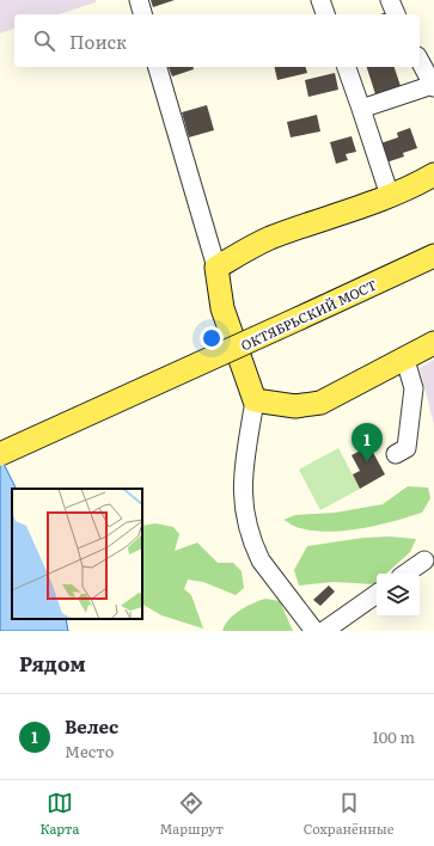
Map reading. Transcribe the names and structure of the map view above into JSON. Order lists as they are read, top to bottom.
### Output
{
  "streets": {
    "main road": ["ОКТЯБРЬСКИЙ МОСТ"]
  },
  "page": {
    "search": "Поиск",
    "pins": "1",
    "heading": "Рядом",
    "list": [
      {
        "mark": "1",
        "name": "Велес",
        "note": "Место",
        "value": "100 m"
      }
    ],
    "nav": ["Карта", "Маршрут", "Сохранённые"]
  }
}
